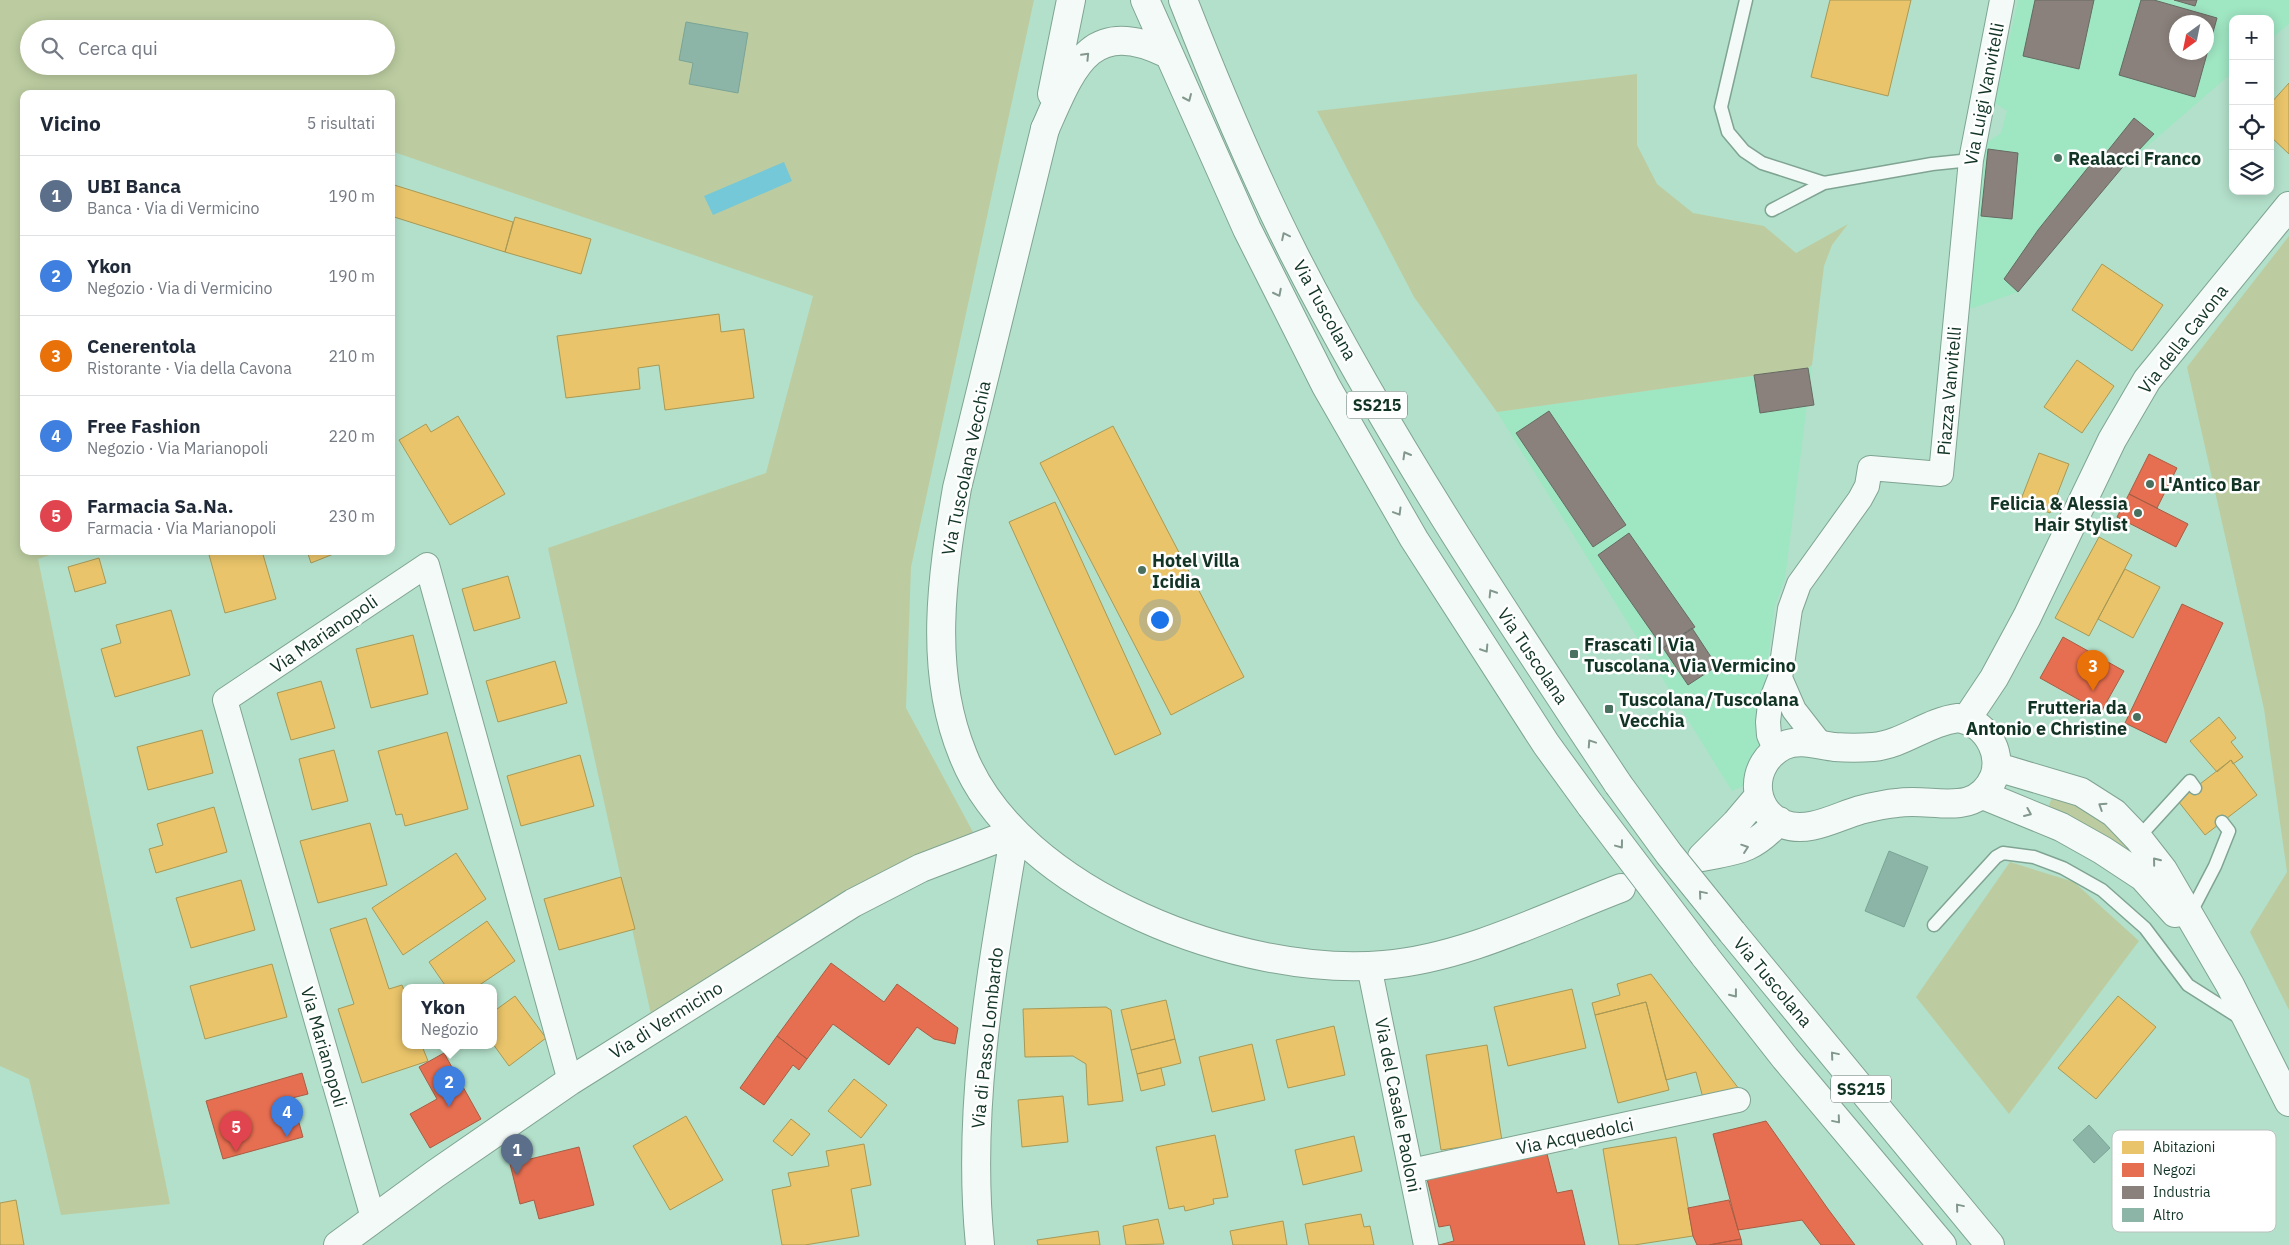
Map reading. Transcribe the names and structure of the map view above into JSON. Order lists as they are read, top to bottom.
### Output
{
  "streets": {
    "main road": [
      "Via Tuscolana",
      "Via della Cavona",
      "SS215",
      "Via Tuscolana Vecchia",
      "Via di Vermicino",
      "Via di Passo Lombardo"
    ],
    "street": [
      "Via Luigi Vanvitelli",
      "Piazza Vanvitelli",
      "Via Marianopoli",
      "Via del Casale Paoloni",
      "Via Acquedolci"
    ]
  },
  "crossings": [
    ["Via Luigi Vanvitelli", "Piazza Vanvitelli"],
    ["Via Tuscolana Vecchia", "Via di Vermicino"],
    ["Via Tuscolana Vecchia", "Via di Passo Lombardo"],
    ["Via Tuscolana Vecchia", "Via del Casale Paoloni"],
    ["Via Marianopoli", "Via di Vermicino"],
    ["Via di Vermicino", "Via di Passo Lombardo"],
    ["Via del Casale Paoloni", "Via Acquedolci"]
  ],
  "places": {
    "other": [
      "Realacci Franco",
      "L'Antico Bar",
      "Felicia & Alessia Hair Stylist",
      "Hotel Villa Icidia",
      "Frutteria da Antonio e Christine"
    ],
    "transit": ["Frascati | Via Tuscolana, Via Vermicino", "Tuscolana/Tuscolana Vecchia"]
  },
  "legend": [
    "Abitazioni",
    "Negozi",
    "Industria",
    "Altro"
  ],
  "north": "bottom left",
  "page": {
    "map_buttons": ["+", "−"],
    "search": "Cerca qui",
    "heading": ["Vicino", "5 risultati"],
    "list": [
      {
        "mark": "1",
        "name": "UBI Banca",
        "note": "Banca · Via di Vermicino",
        "value": "190 m"
      },
      {
        "mark": "2",
        "name": "Ykon",
        "note": "Negozio · Via di Vermicino",
        "value": "190 m"
      },
      {
        "mark": "3",
        "name": "Cenerentola",
        "note": "Ristorante · Via della Cavona",
        "value": "210 m"
      },
      {
        "mark": "4",
        "name": "Free Fashion",
        "note": "Negozio · Via Marianopoli",
        "value": "220 m"
      },
      {
        "mark": "5",
        "name": "Farmacia Sa.Na.",
        "note": "Farmacia · Via Marianopoli",
        "value": "230 m"
      }
    ],
    "pins": [
      "3",
      "2",
      "4",
      "5",
      "1"
    ],
    "popup": ["Ykon", "Negozio"]
  }
}
